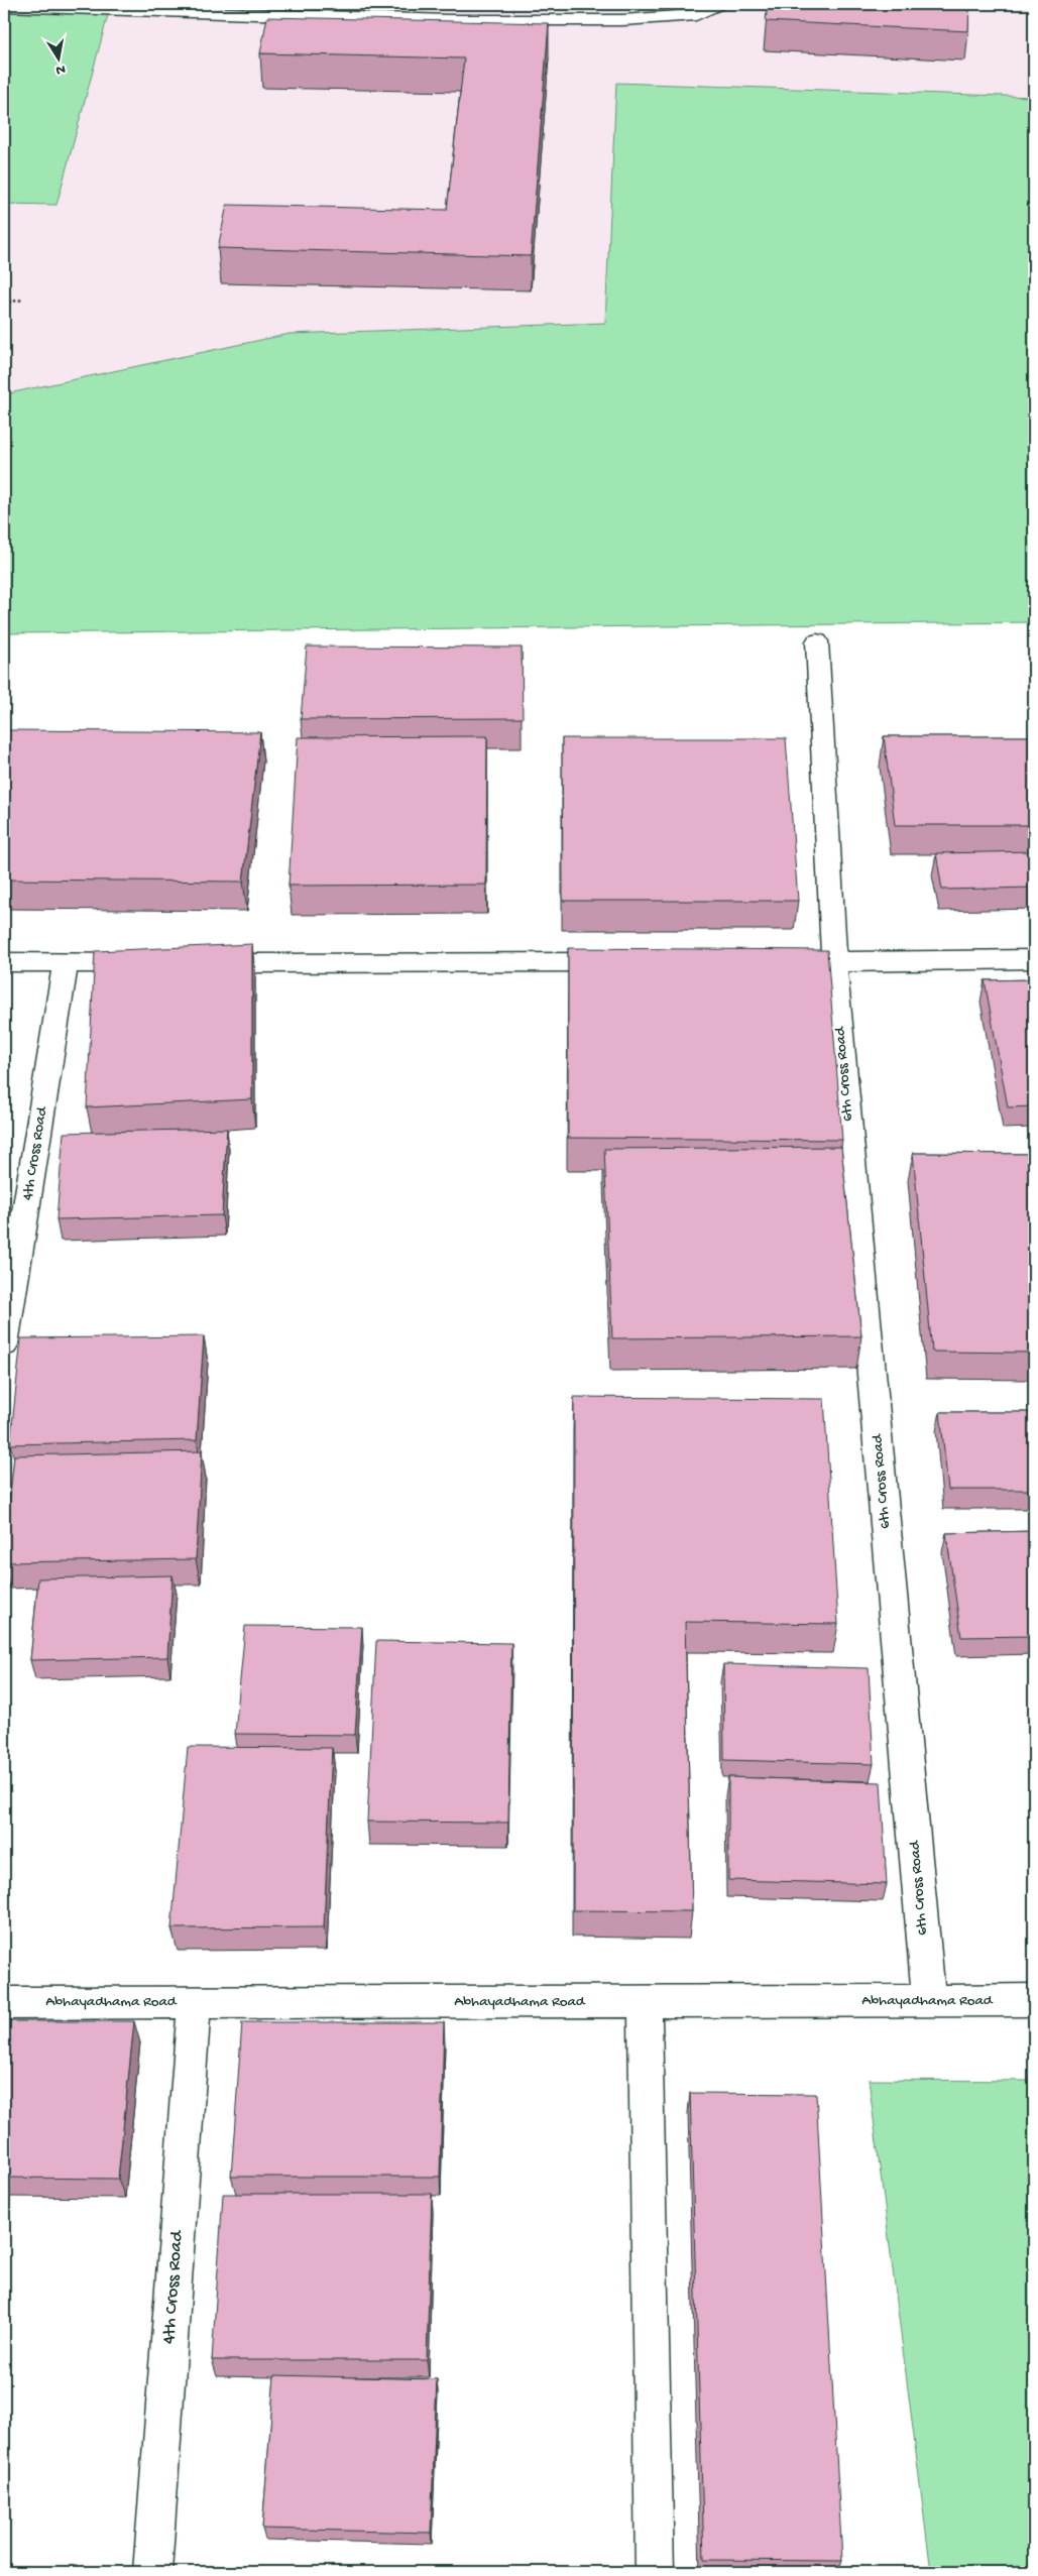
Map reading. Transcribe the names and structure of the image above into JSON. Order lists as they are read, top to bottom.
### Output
{
  "streets": {
    "street": ["6th Cross Road", "4th Cross Road", "Abhayadhama Road"]
  },
  "crossings": [
    ["6th Cross Road", "Abhayadhama Road"],
    ["4th Cross Road", "Abhayadhama Road"]
  ],
  "north": "bottom"
}
